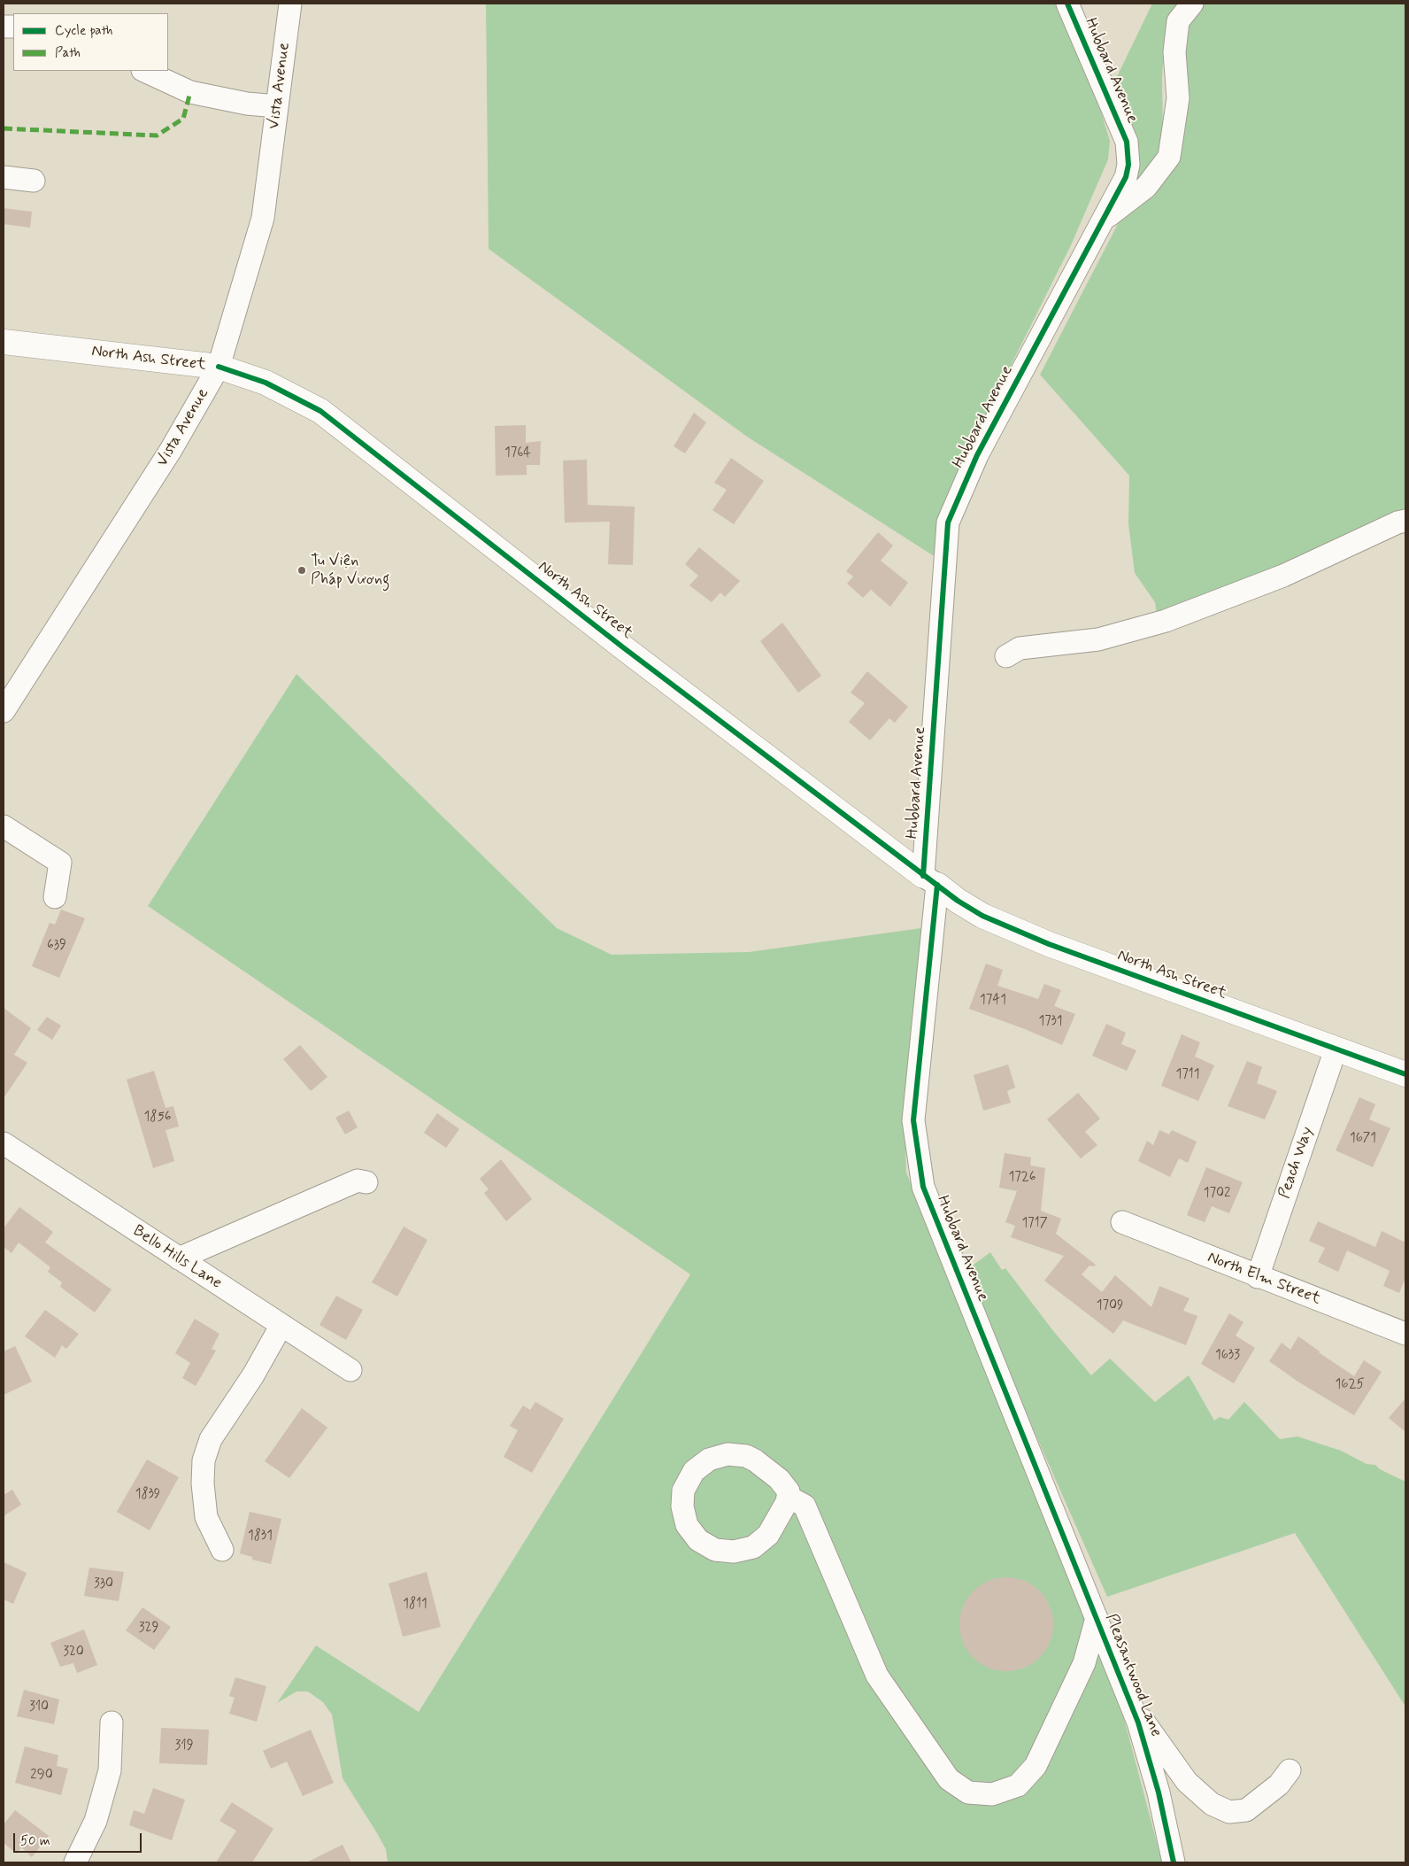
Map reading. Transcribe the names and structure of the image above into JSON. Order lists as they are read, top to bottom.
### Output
{
  "streets": {
    "main road": ["North Ash Street"],
    "street": [
      "Hubbard Avenue",
      "Vista Avenue",
      "Peach Way",
      "Bello Hills Lane",
      "North Elm Street",
      "Pleasantwood Lane"
    ]
  },
  "crossings": [
    ["Hubbard Avenue", "North Ash Street"],
    ["Hubbard Avenue", "Pleasantwood Lane"],
    ["Vista Avenue", "North Ash Street"],
    ["North Ash Street", "Peach Way"],
    ["Peach Way", "North Elm Street"]
  ],
  "places": ["Tu Viện Pháp Vương"],
  "house_numbers": [
    "1764",
    "639",
    "1741",
    "1731",
    "1711",
    "1856",
    "1671",
    "1726",
    "1702",
    "1717",
    "1709",
    "1633",
    "1625",
    "1839",
    "1831",
    "330",
    "1811",
    "329",
    "320",
    "310",
    "319",
    "290"
  ],
  "legend": ["Cycle path", "Path"],
  "scale_bar": "50 m"
}
